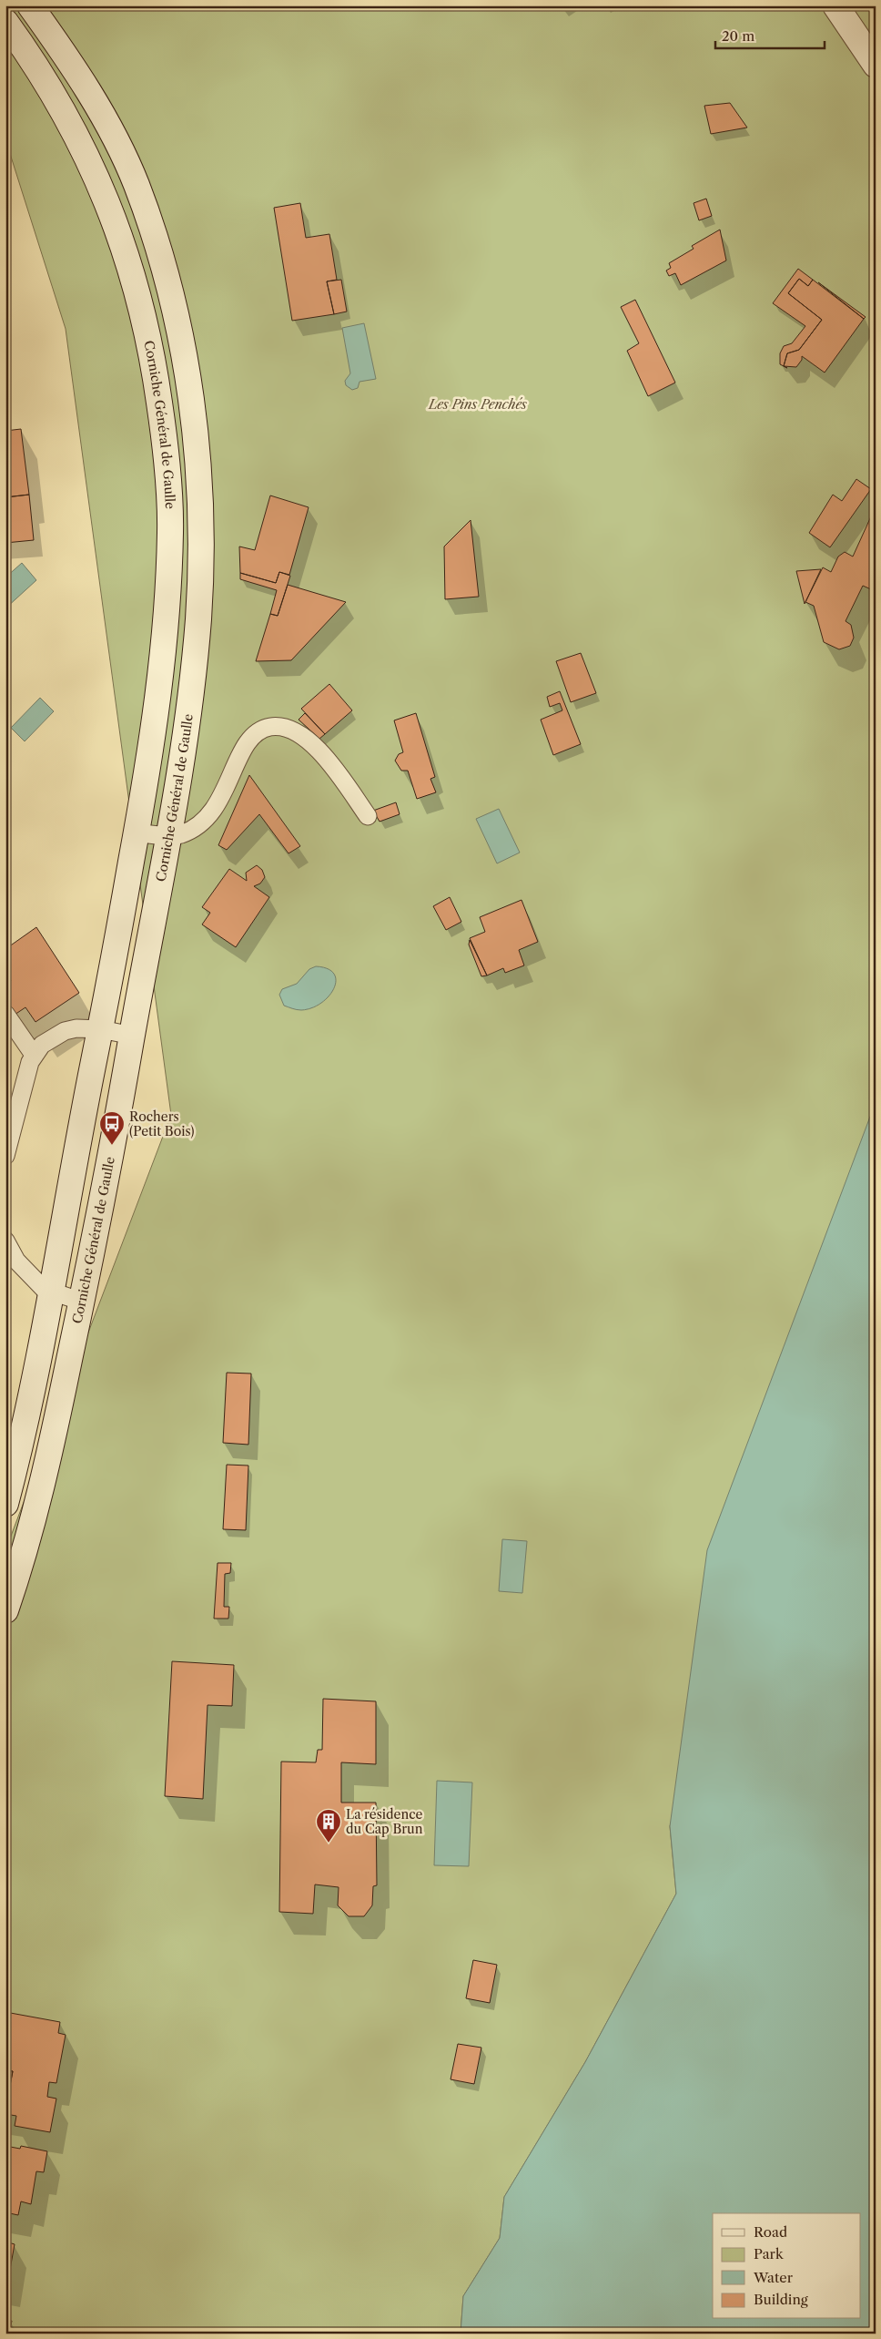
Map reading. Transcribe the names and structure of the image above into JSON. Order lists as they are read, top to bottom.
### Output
{
  "streets": {
    "main road": ["Corniche Général de Gaulle"]
  },
  "parks": ["Les Pins Penchés"],
  "places": {
    "bus stop": ["Rochers (Petit Bois)"],
    "building": ["La résidence du Cap Brun"]
  },
  "legend": [
    "Road",
    "Park",
    "Water",
    "Building"
  ],
  "scale_bar": "20 m"
}
